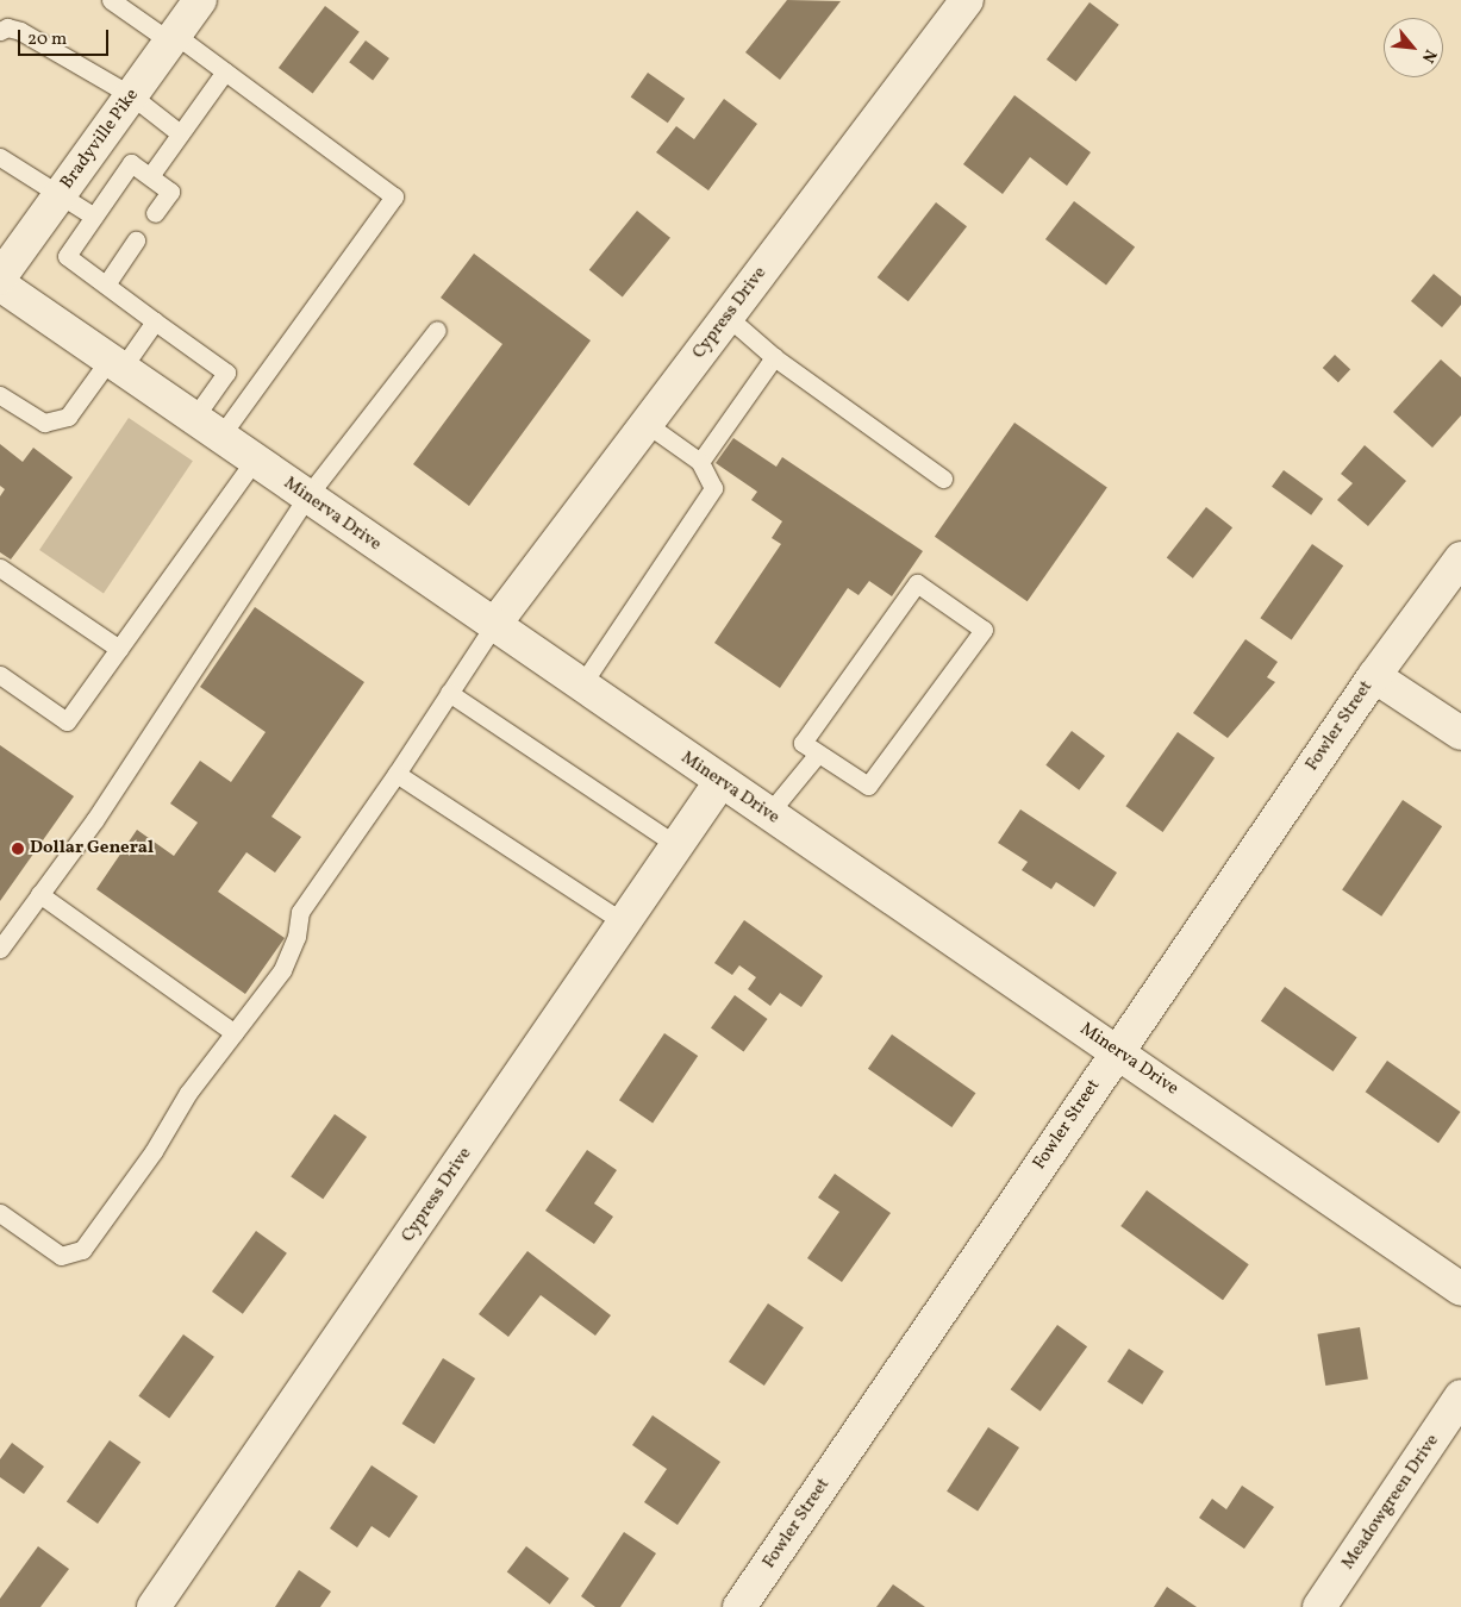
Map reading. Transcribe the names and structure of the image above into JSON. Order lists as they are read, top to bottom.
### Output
{
  "streets": {
    "street": [
      "Bradyville Pike",
      "Cypress Drive",
      "Minerva Drive",
      "Fowler Street",
      "Meadowgreen Drive"
    ]
  },
  "crossings": [
    ["Cypress Drive", "Minerva Drive"],
    ["Minerva Drive", "Fowler Street"]
  ],
  "places": ["Dollar General"],
  "scale_bar": "20 m",
  "north": "bottom right"
}
